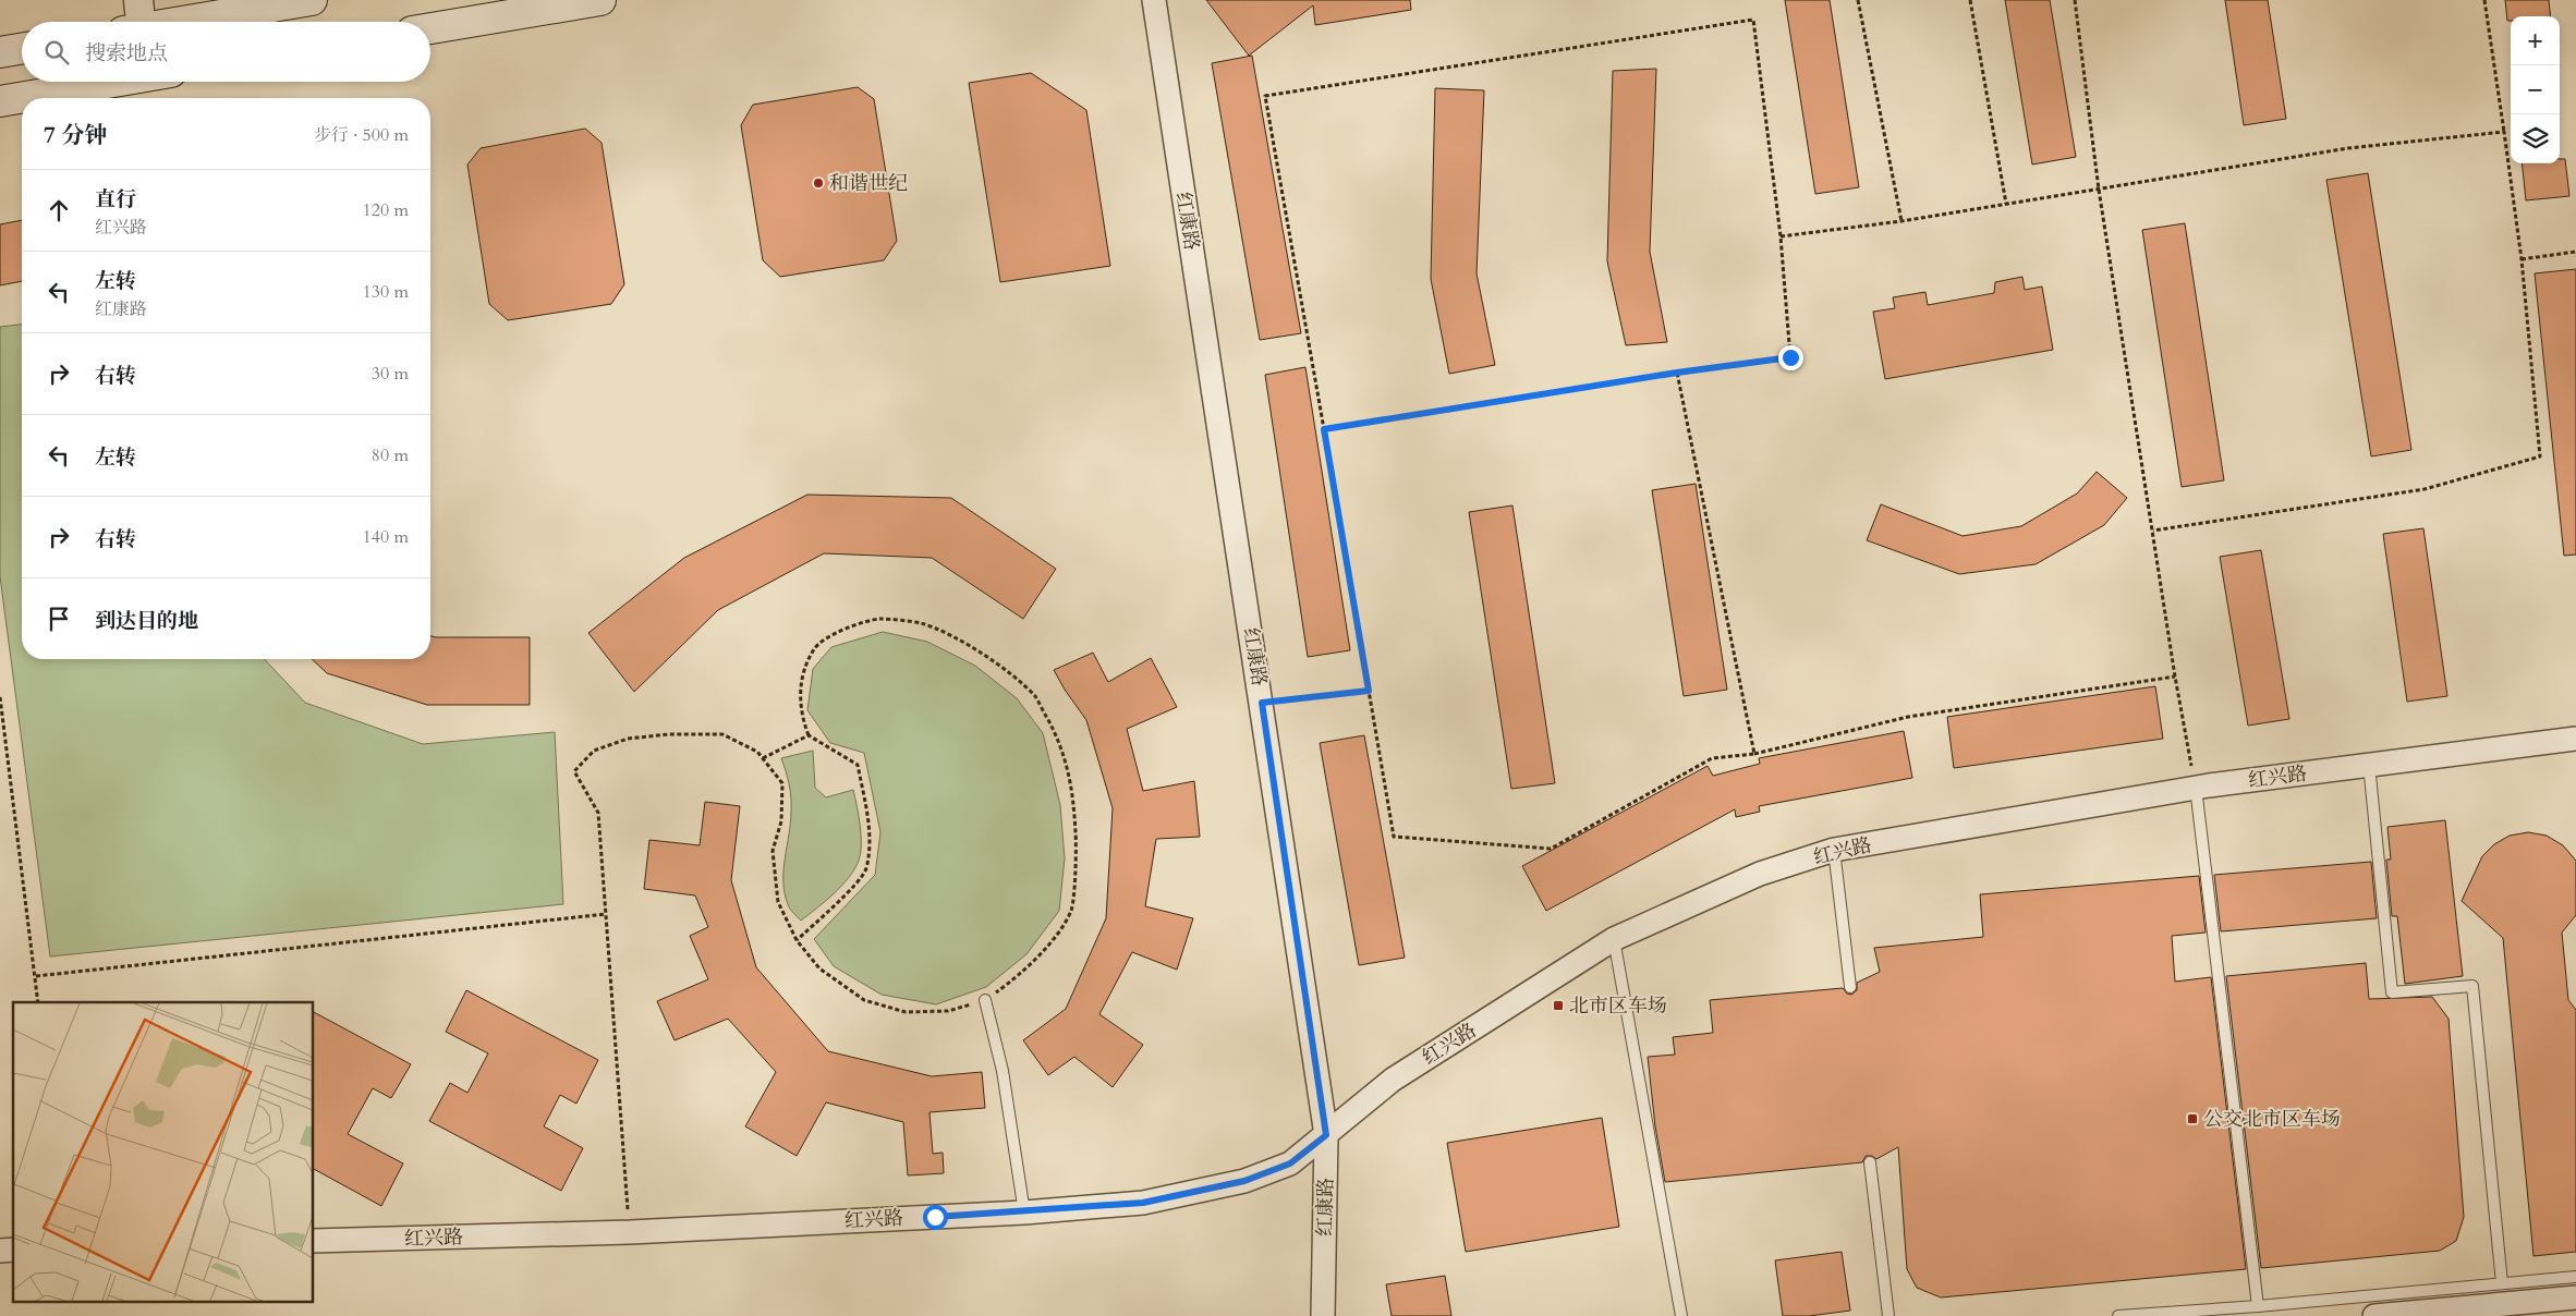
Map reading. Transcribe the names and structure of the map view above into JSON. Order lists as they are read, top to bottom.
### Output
{
  "streets": {
    "street": ["红康路", "红兴路"]
  },
  "crossings": [
    ["红康路", "红兴路"]
  ],
  "places": {
    "other": ["和谐世纪"],
    "transit": ["北市区车场", "公交北市区车场"]
  },
  "page": {
    "map_buttons": ["+", "−"],
    "search": "搜索地点",
    "heading": ["7 分钟", "步行 · 500 m"],
    "list": [
      ["直行", "红兴路", "120 m"],
      ["左转", "红康路", "130 m"],
      ["右转", "30 m"],
      ["左转", "80 m"],
      ["右转", "140 m"],
      "到达目的地"
    ]
  }
}
